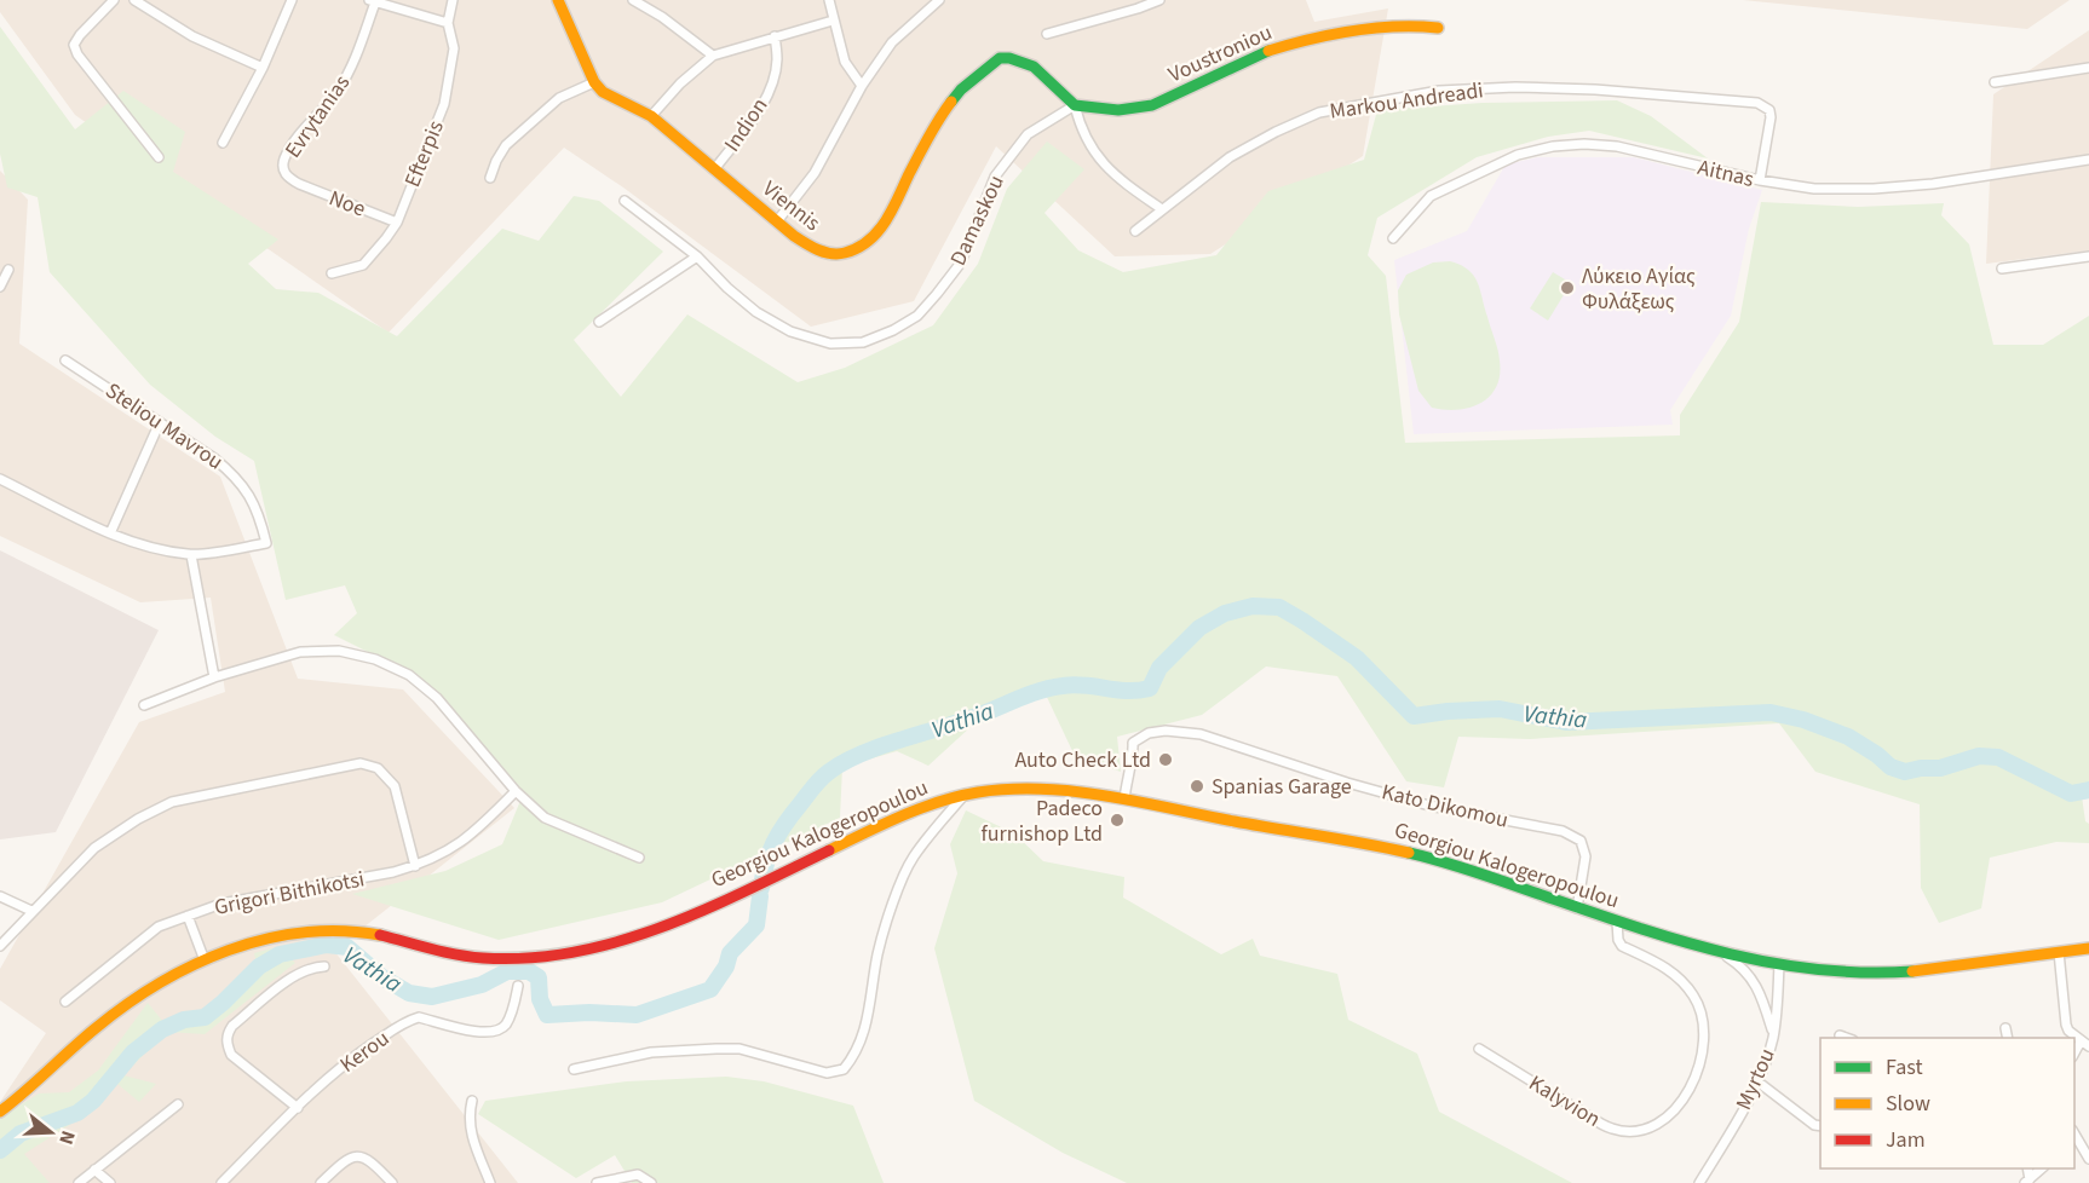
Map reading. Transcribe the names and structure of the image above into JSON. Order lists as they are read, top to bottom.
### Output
{
  "streets": {
    "street": [
      "Voustroniou",
      "Markou Andreadi",
      "Evrytanias",
      "Indion",
      "Efterpis",
      "Aitnas",
      "Noe",
      "Viennis",
      "Damaskou",
      "Steliou Mavrou",
      "Kato Dikomou",
      "Georgiou Kalogeropoulou",
      "Grigori Bithikotsi",
      "Kerou",
      "Myrtou",
      "Kalyvion"
    ]
  },
  "crossings": [
    ["Voustroniou", "Viennis"],
    ["Voustroniou", "Damaskou"],
    ["Markou Andreadi", "Aitnas"],
    ["Evrytanias", "Noe"],
    ["Indion", "Viennis"],
    ["Efterpis", "Noe"],
    ["Viennis", "Damaskou"],
    ["Kato Dikomou", "Georgiou Kalogeropoulou"],
    ["Georgiou Kalogeropoulou", "Myrtou"],
    ["Georgiou Kalogeropoulou", "Kalyvion"]
  ],
  "water": ["Vathia"],
  "places": [
    "Λύκειο Αγίας Φυλάξεως",
    "Auto Check Ltd",
    "Spanias Garage",
    "Padeco furnishop Ltd"
  ],
  "legend": ["Fast", "Slow", "Jam"],
  "north": "right"
}
